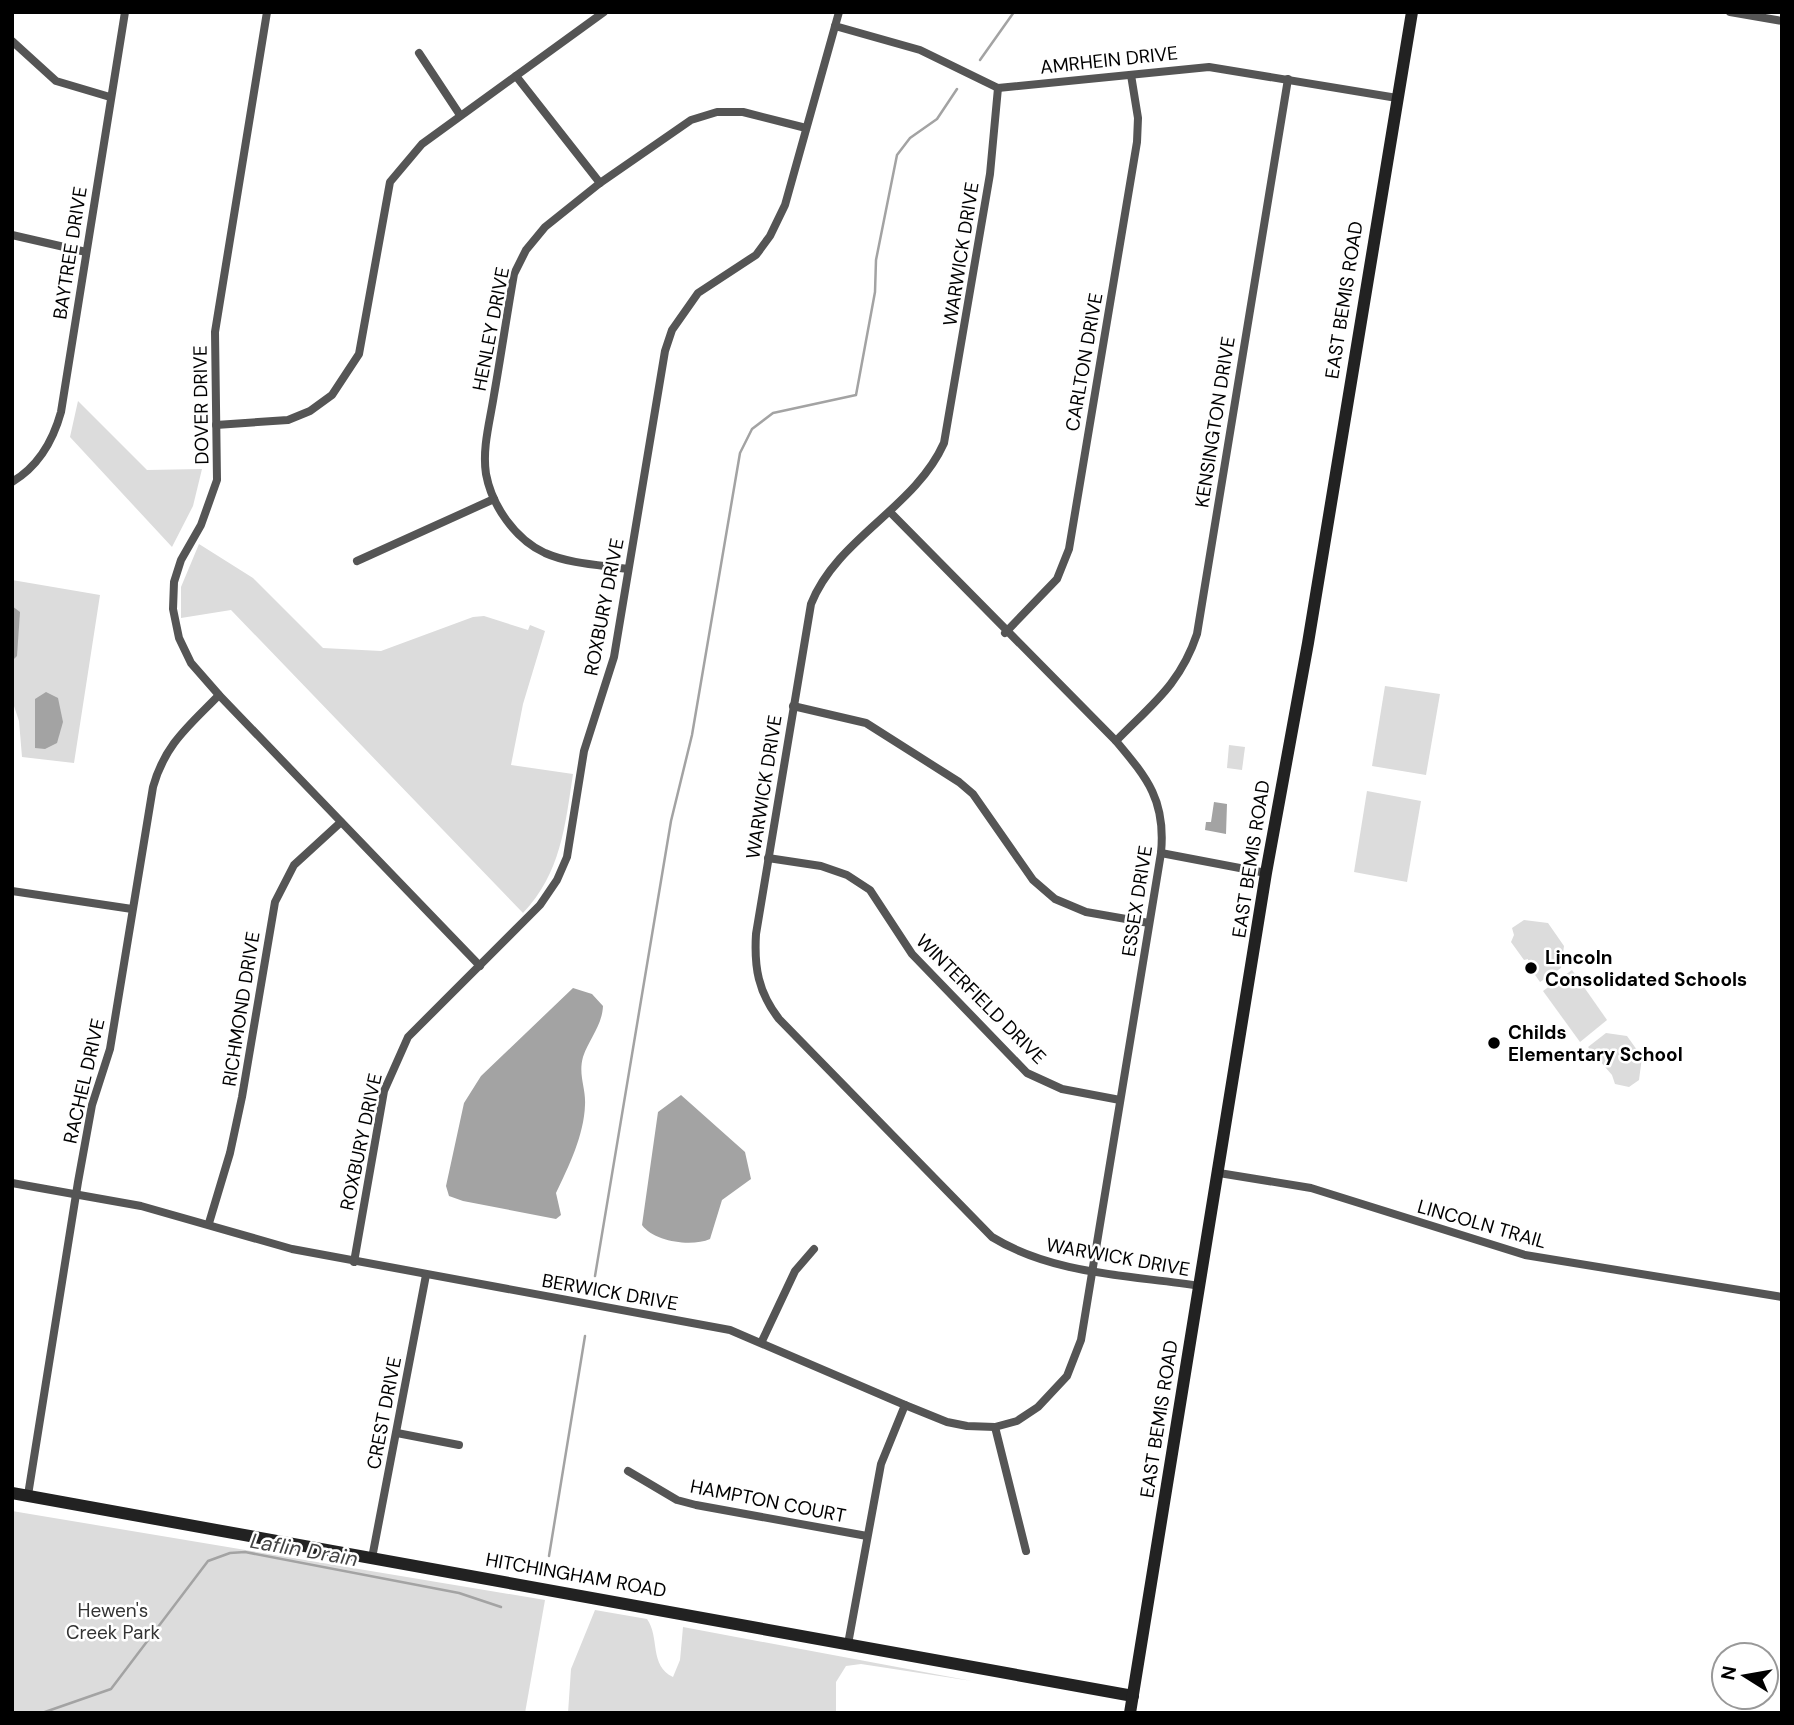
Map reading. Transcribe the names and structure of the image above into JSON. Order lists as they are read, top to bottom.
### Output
{
  "streets": {
    "street": [
      "AMRHEIN DRIVE",
      "BAYTREE DRIVE",
      "WARWICK DRIVE",
      "EAST BEMIS ROAD",
      "HENLEY DRIVE",
      "CARLTON DRIVE",
      "DOVER DRIVE",
      "KENSINGTON DRIVE",
      "ROXBURY DRIVE",
      "ESSEX DRIVE",
      "WINTERFIELD DRIVE",
      "RICHMOND DRIVE",
      "RACHEL DRIVE",
      "LINCOLN TRAIL",
      "BERWICK DRIVE",
      "CREST DRIVE",
      "HAMPTON COURT",
      "HITCHINGHAM ROAD"
    ]
  },
  "crossings": [
    ["AMRHEIN DRIVE", "WARWICK DRIVE"],
    ["AMRHEIN DRIVE", "EAST BEMIS ROAD"],
    ["AMRHEIN DRIVE", "CARLTON DRIVE"],
    ["AMRHEIN DRIVE", "KENSINGTON DRIVE"],
    ["WARWICK DRIVE", "EAST BEMIS ROAD"],
    ["WARWICK DRIVE", "ESSEX DRIVE"],
    ["WARWICK DRIVE", "WINTERFIELD DRIVE"],
    ["WARWICK DRIVE", "BERWICK DRIVE"],
    ["EAST BEMIS ROAD", "LINCOLN TRAIL"],
    ["EAST BEMIS ROAD", "HITCHINGHAM ROAD"],
    ["HENLEY DRIVE", "ROXBURY DRIVE"],
    ["CARLTON DRIVE", "ESSEX DRIVE"],
    ["DOVER DRIVE", "ROXBURY DRIVE"],
    ["DOVER DRIVE", "RICHMOND DRIVE"],
    ["DOVER DRIVE", "RACHEL DRIVE"],
    ["KENSINGTON DRIVE", "ESSEX DRIVE"],
    ["ROXBURY DRIVE", "BERWICK DRIVE"],
    ["ESSEX DRIVE", "WINTERFIELD DRIVE"],
    ["ESSEX DRIVE", "BERWICK DRIVE"],
    ["RICHMOND DRIVE", "BERWICK DRIVE"],
    ["RACHEL DRIVE", "BERWICK DRIVE"],
    ["RACHEL DRIVE", "HITCHINGHAM ROAD"],
    ["BERWICK DRIVE", "CREST DRIVE"],
    ["CREST DRIVE", "HITCHINGHAM ROAD"]
  ],
  "water": ["Laflin Drain"],
  "parks": ["Hewen's Creek Park"],
  "places": ["Lincoln Consolidated Schools", "Childs Elementary School"],
  "north": "left"
}
